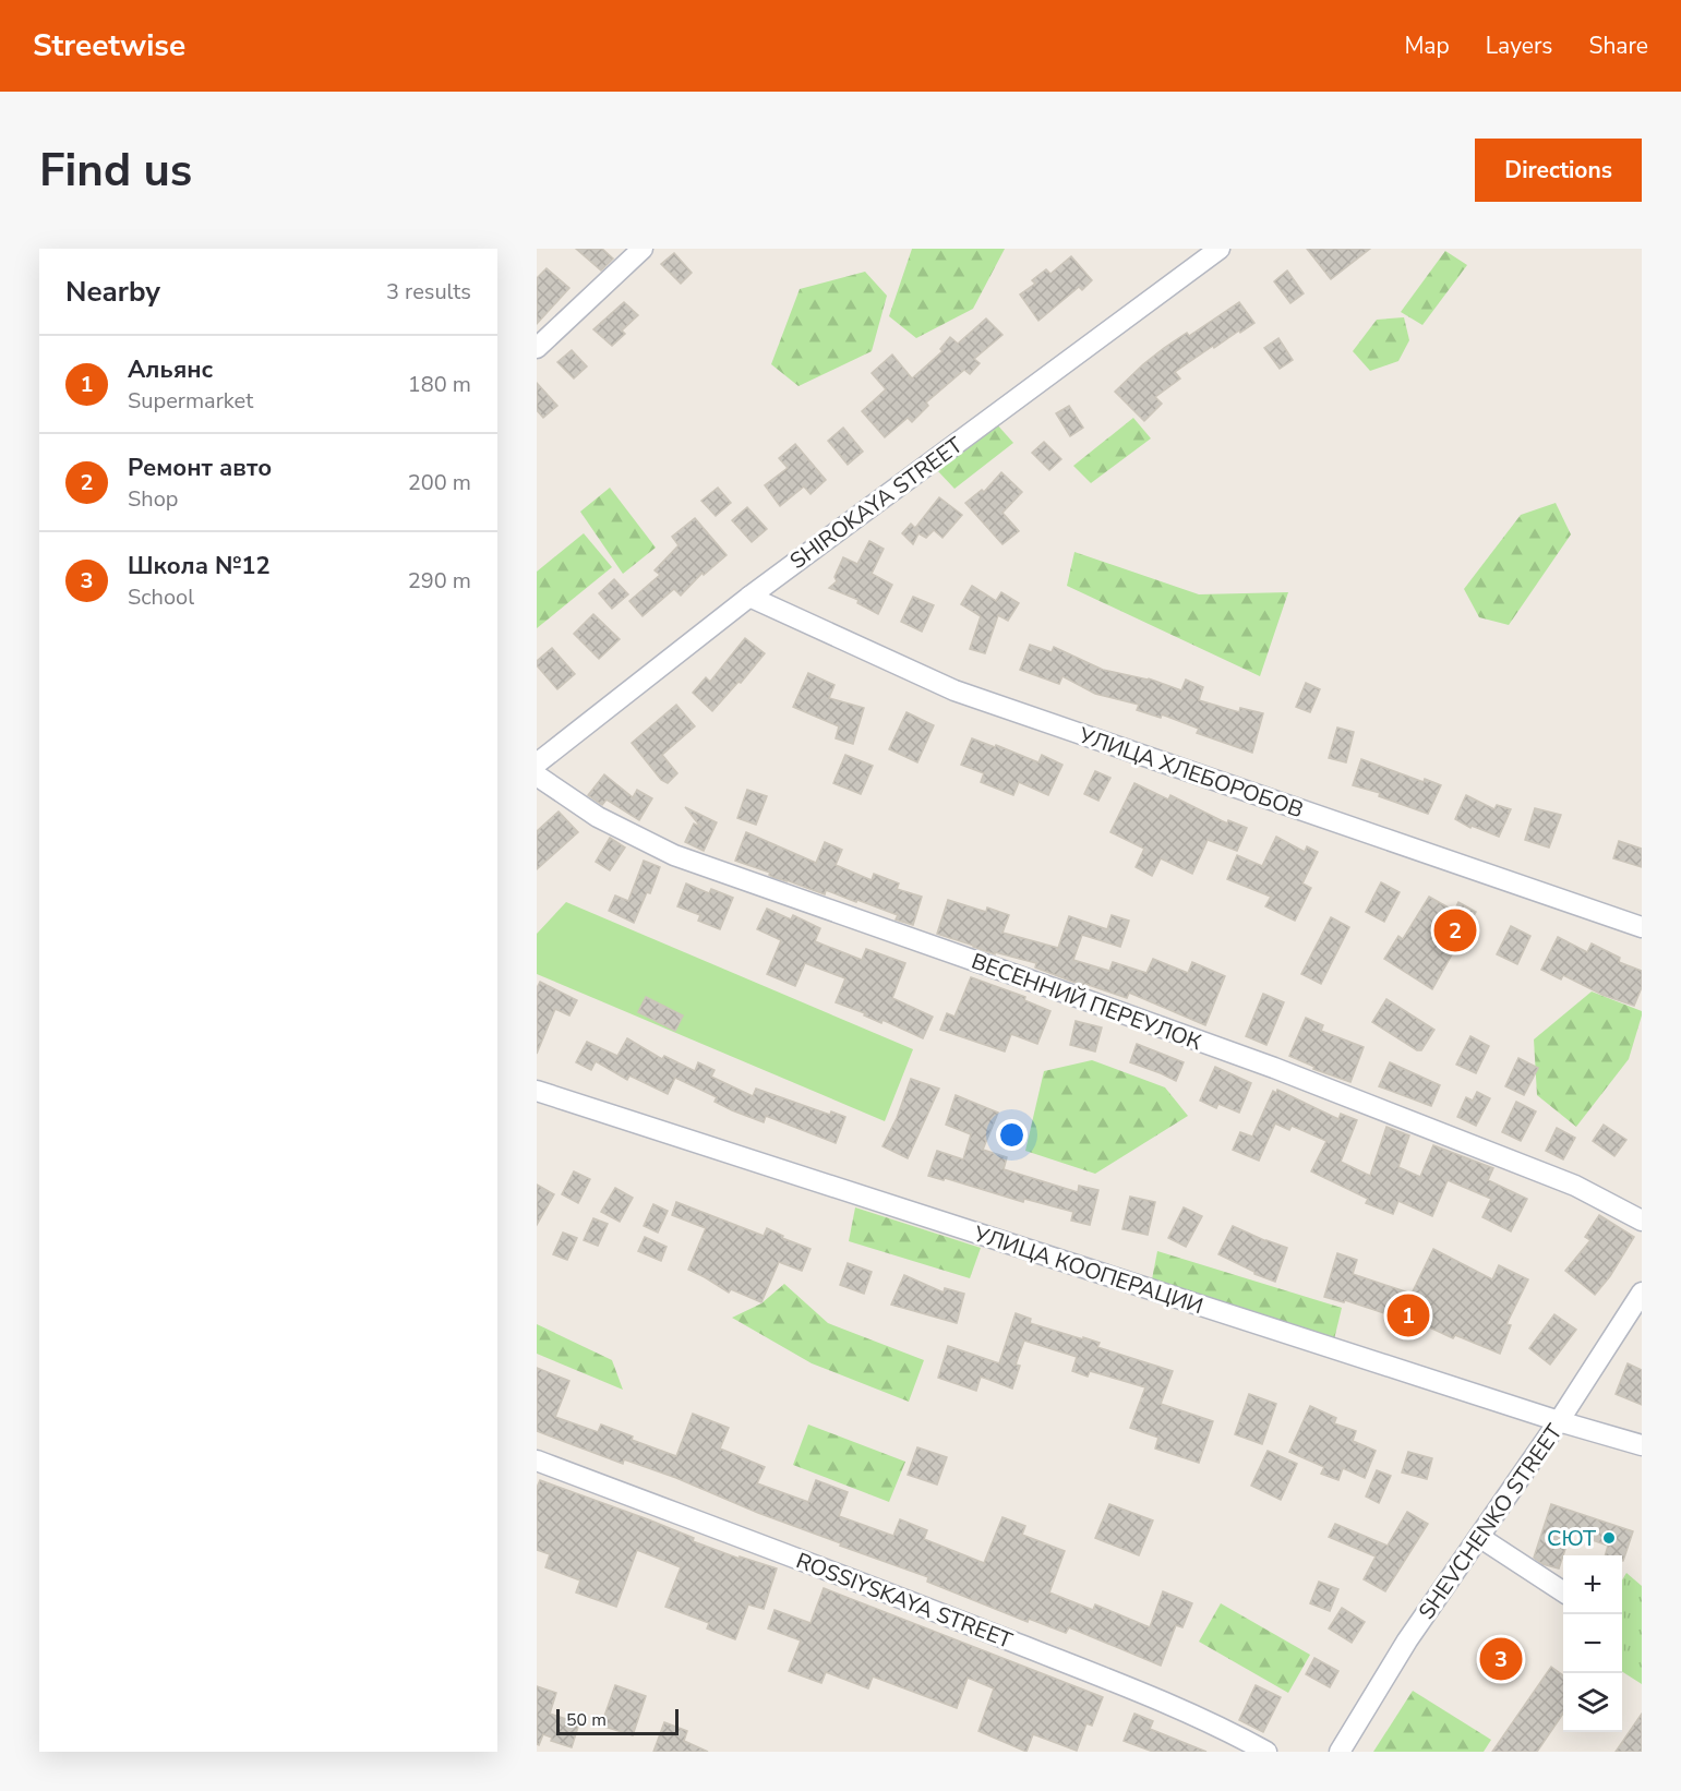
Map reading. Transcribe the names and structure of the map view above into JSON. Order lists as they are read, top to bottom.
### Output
{
  "streets": {
    "street": [
      "SHIROKAYA STREET",
      "УЛИЦА ХЛЕБОРОБОВ",
      "ВЕСЕННИЙ ПЕРЕУЛОК",
      "УЛИЦА КООПЕРАЦИИ",
      "SHEVCHENKO STREET",
      "ROSSIYSKAYA STREET"
    ]
  },
  "crossings": [
    ["SHIROKAYA STREET", "УЛИЦА ХЛЕБОРОБОВ"],
    ["УЛИЦА КООПЕРАЦИИ", "SHEVCHENKO STREET"]
  ],
  "places": ["СЮТ"],
  "scale_bar": "50 m",
  "page": {
    "header": "Streetwise",
    "nav": ["Map", "Layers", "Share"],
    "buttons": "Directions",
    "title": "Find us",
    "heading": ["Nearby", "3 results"],
    "list": [
      {
        "mark": "1",
        "name": "Альянс",
        "note": "Supermarket",
        "value": "180 m"
      },
      {
        "mark": "2",
        "name": "Ремонт авто",
        "note": "Shop",
        "value": "200 m"
      },
      {
        "mark": "3",
        "name": "Школа №12",
        "note": "School",
        "value": "290 m"
      }
    ],
    "pins": ["2", "1", "3"],
    "map_buttons": ["+", "−"],
    "scale": "50 m"
  }
}
